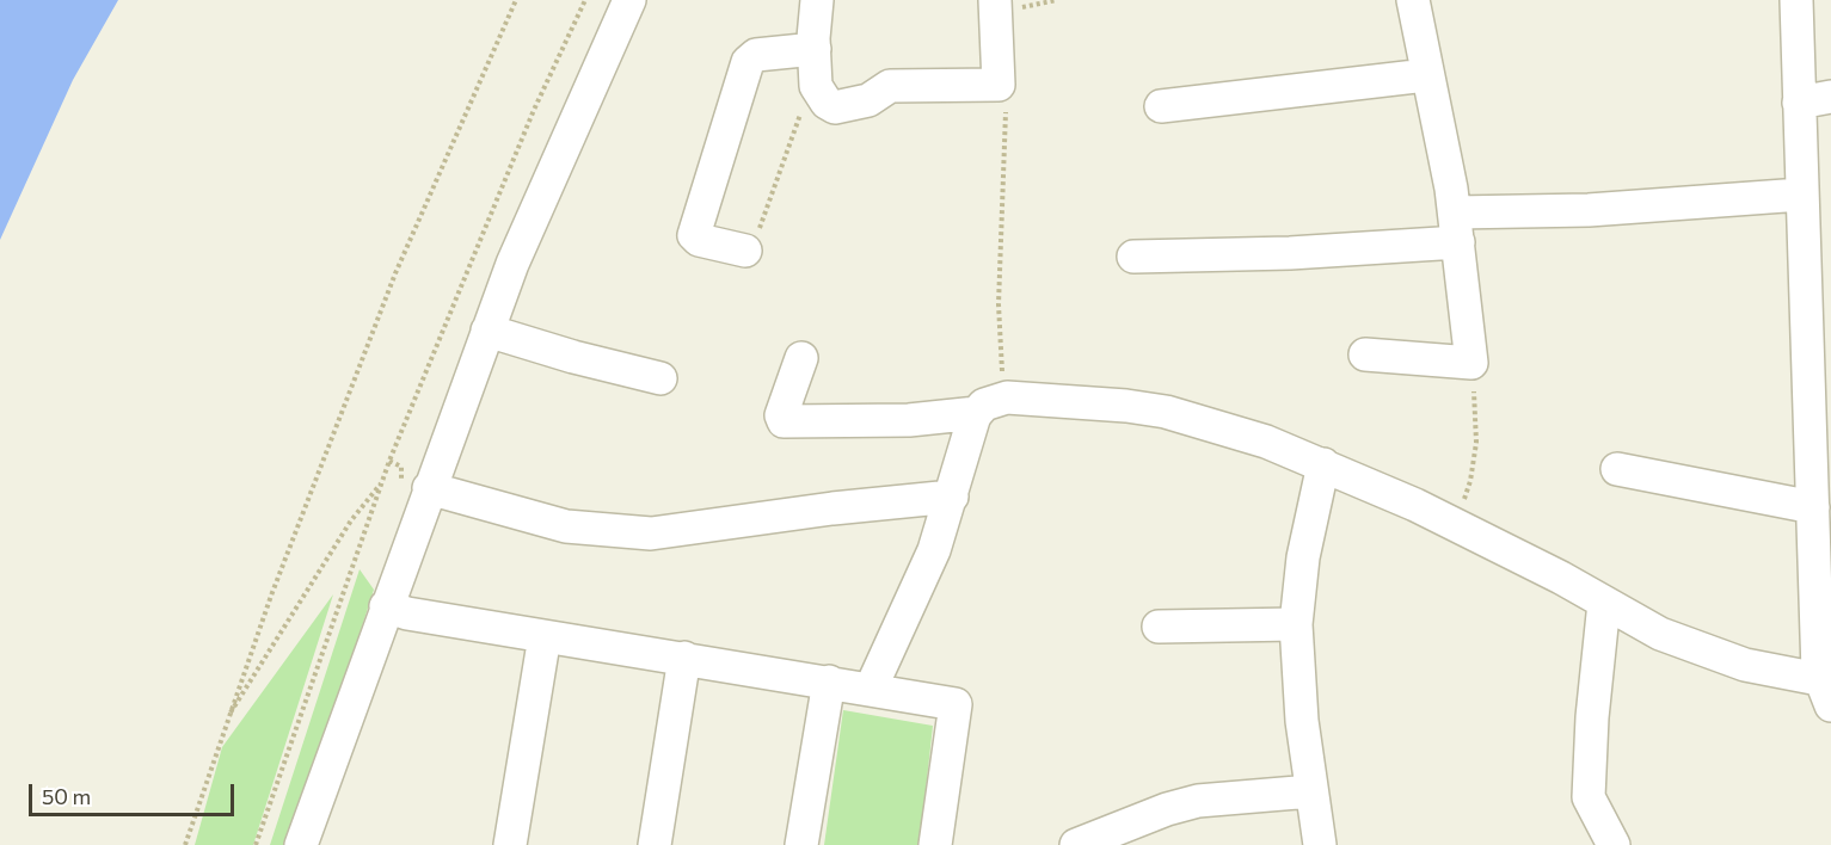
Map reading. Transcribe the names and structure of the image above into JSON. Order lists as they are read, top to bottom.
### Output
{
  "scale_bar": "50 m"
}
